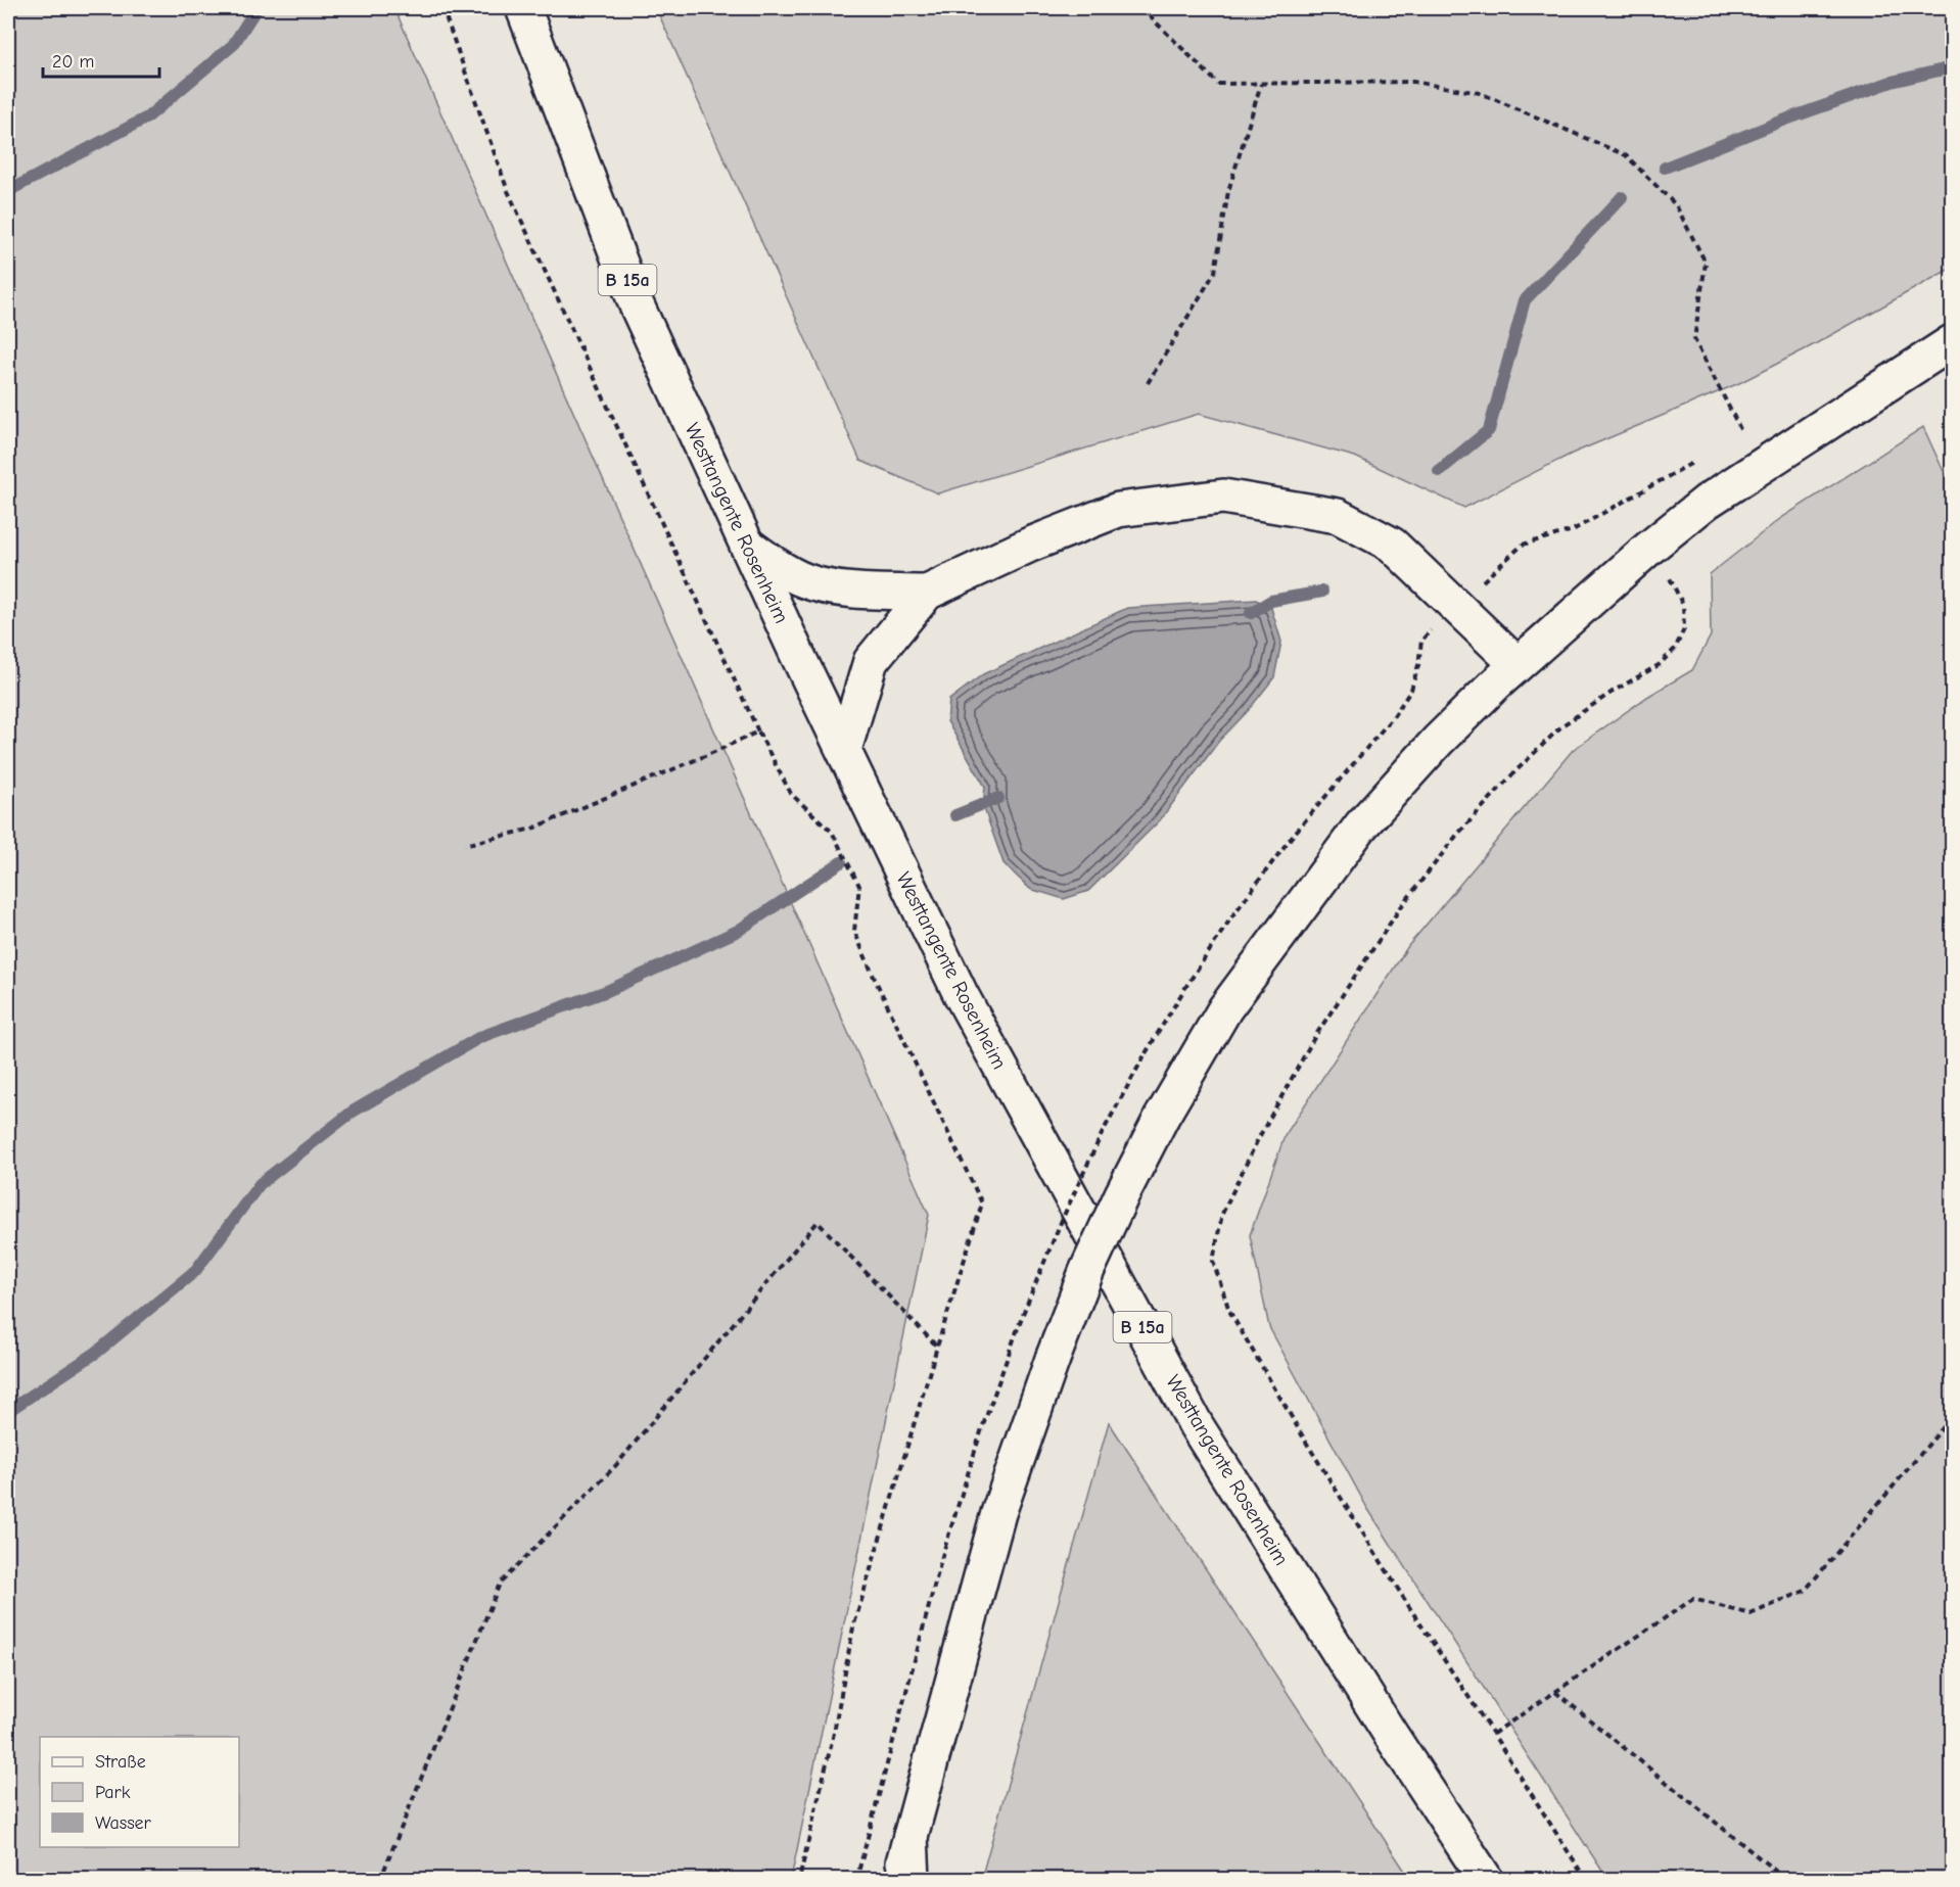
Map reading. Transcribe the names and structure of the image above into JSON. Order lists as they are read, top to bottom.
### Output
{
  "streets": {
    "main road": ["B 15a", "Westtangente Rosenheim"]
  },
  "legend": ["Straße", "Park", "Wasser"],
  "scale_bar": "20 m"
}
